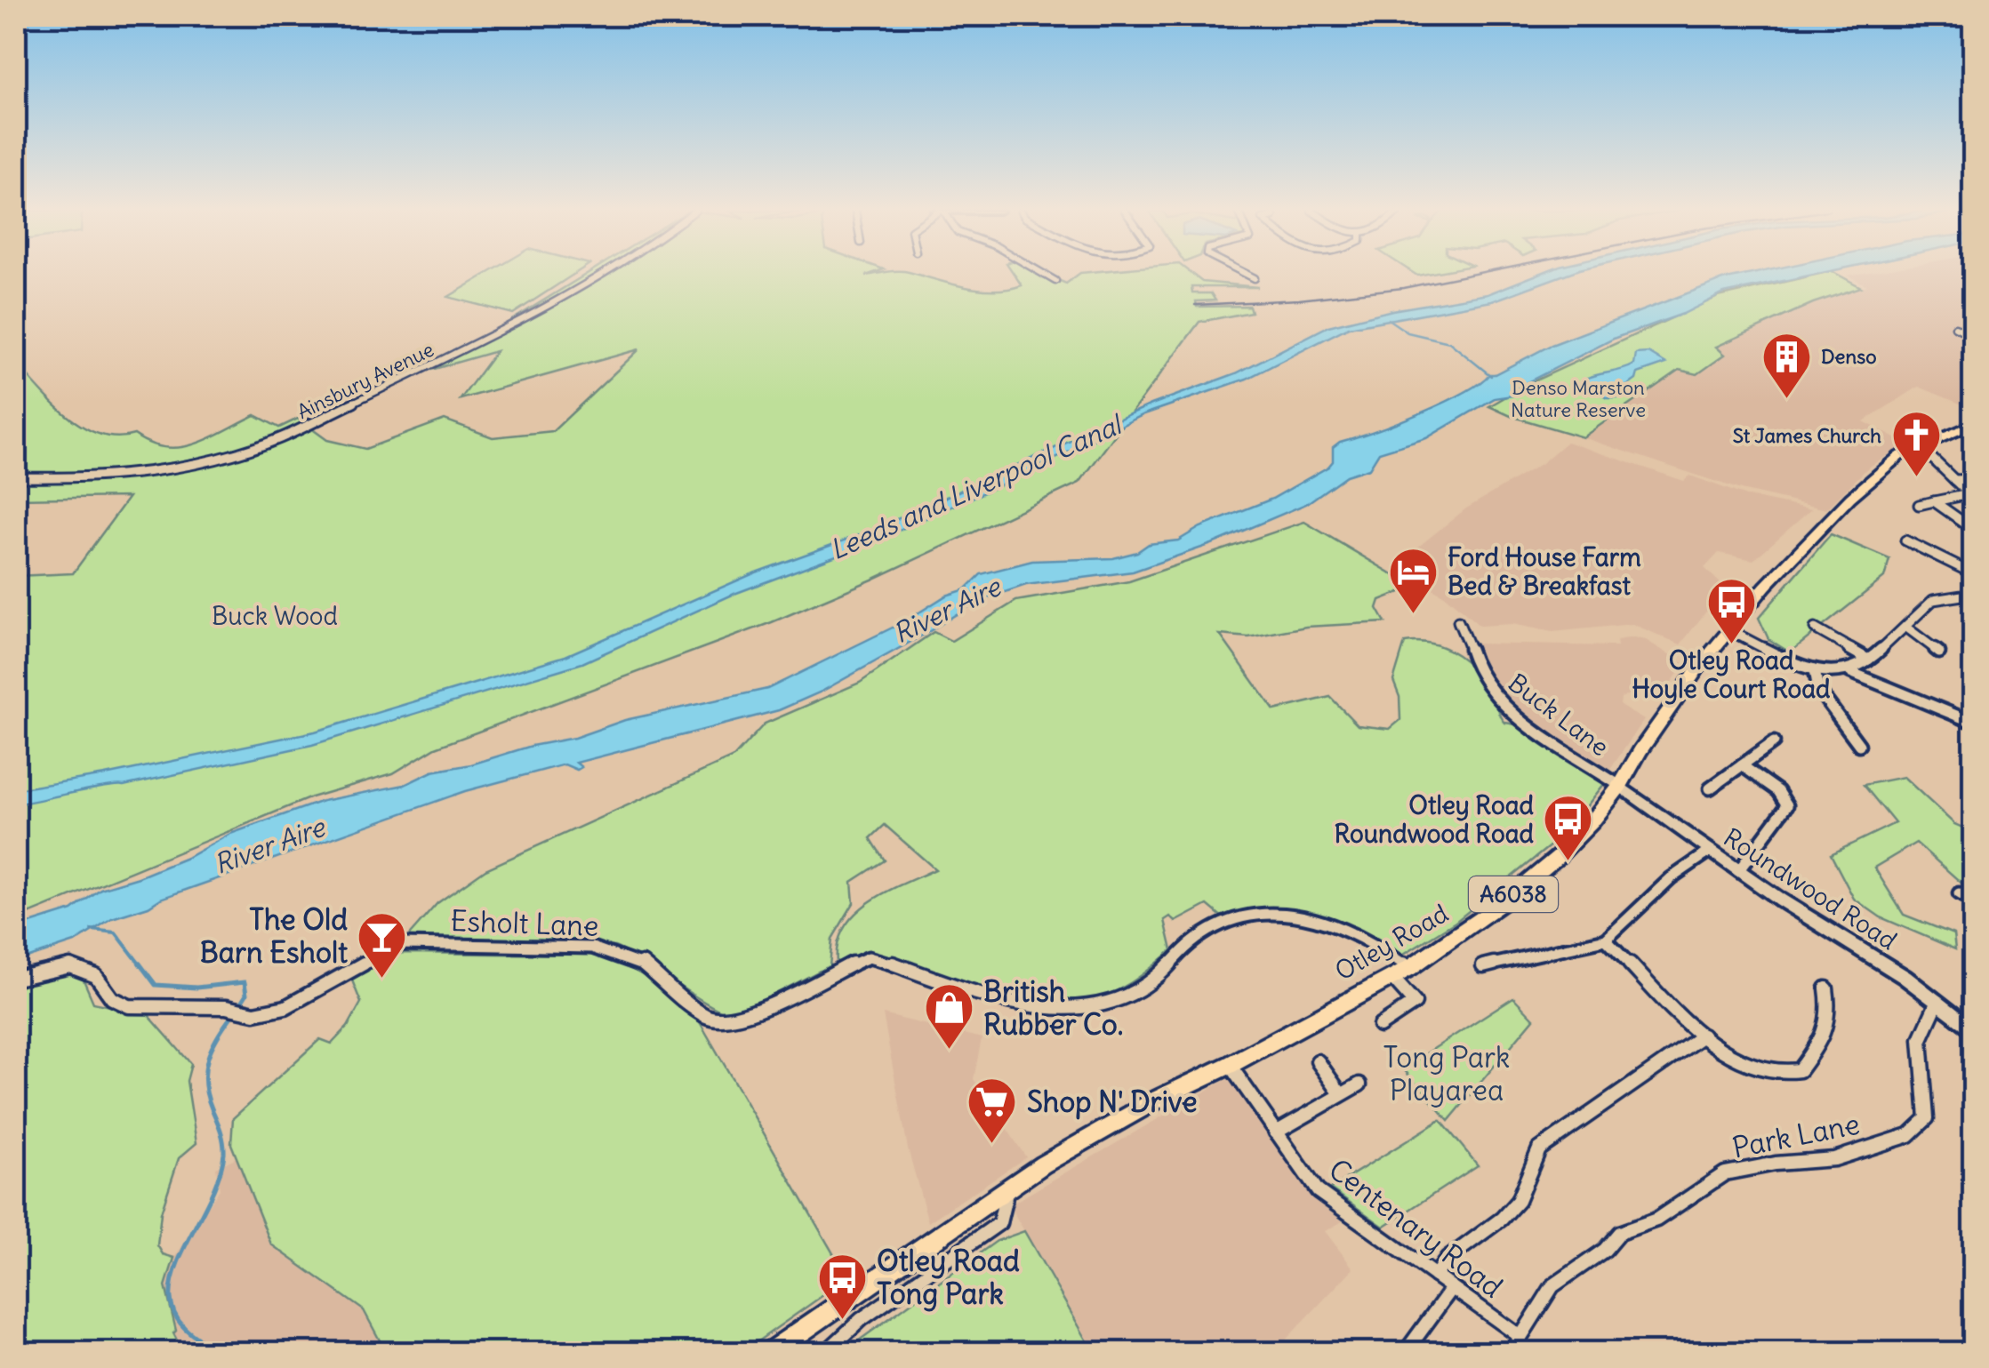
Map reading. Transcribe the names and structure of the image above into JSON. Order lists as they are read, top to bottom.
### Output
{
  "streets": {
    "main road": ["A6038", "Otley Road"],
    "street": [
      "Ainsbury Avenue",
      "Buck Lane",
      "Roundwood Road",
      "Esholt Lane",
      "Park Lane",
      "Centenary Road"
    ]
  },
  "crossings": [
    ["Buck Lane", "Roundwood Road"],
    ["Buck Lane", "Otley Road"],
    ["Roundwood Road", "Otley Road"],
    ["Roundwood Road", "Park Lane"],
    ["Esholt Lane", "Otley Road"],
    ["Otley Road", "Centenary Road"],
    ["Park Lane", "Centenary Road"]
  ],
  "water": ["Leeds and Liverpool Canal", "River Aire"],
  "parks": ["Denso Marston Nature Reserve", "Buck Wood", "Tong Park Playarea"],
  "places": {
    "building": ["Denso"],
    "church": ["St James Church"],
    "hotel": ["Ford House Farm Bed & Breakfast"],
    "bus stop": ["Otley Road Hoyle Court Road", "Otley Road Roundwood Road", "Otley Road Tong Park"],
    "bar": ["The Old Barn Esholt"],
    "shop": ["British Rubber Co."],
    "supermarket": ["Shop N' Drive"]
  }
}
